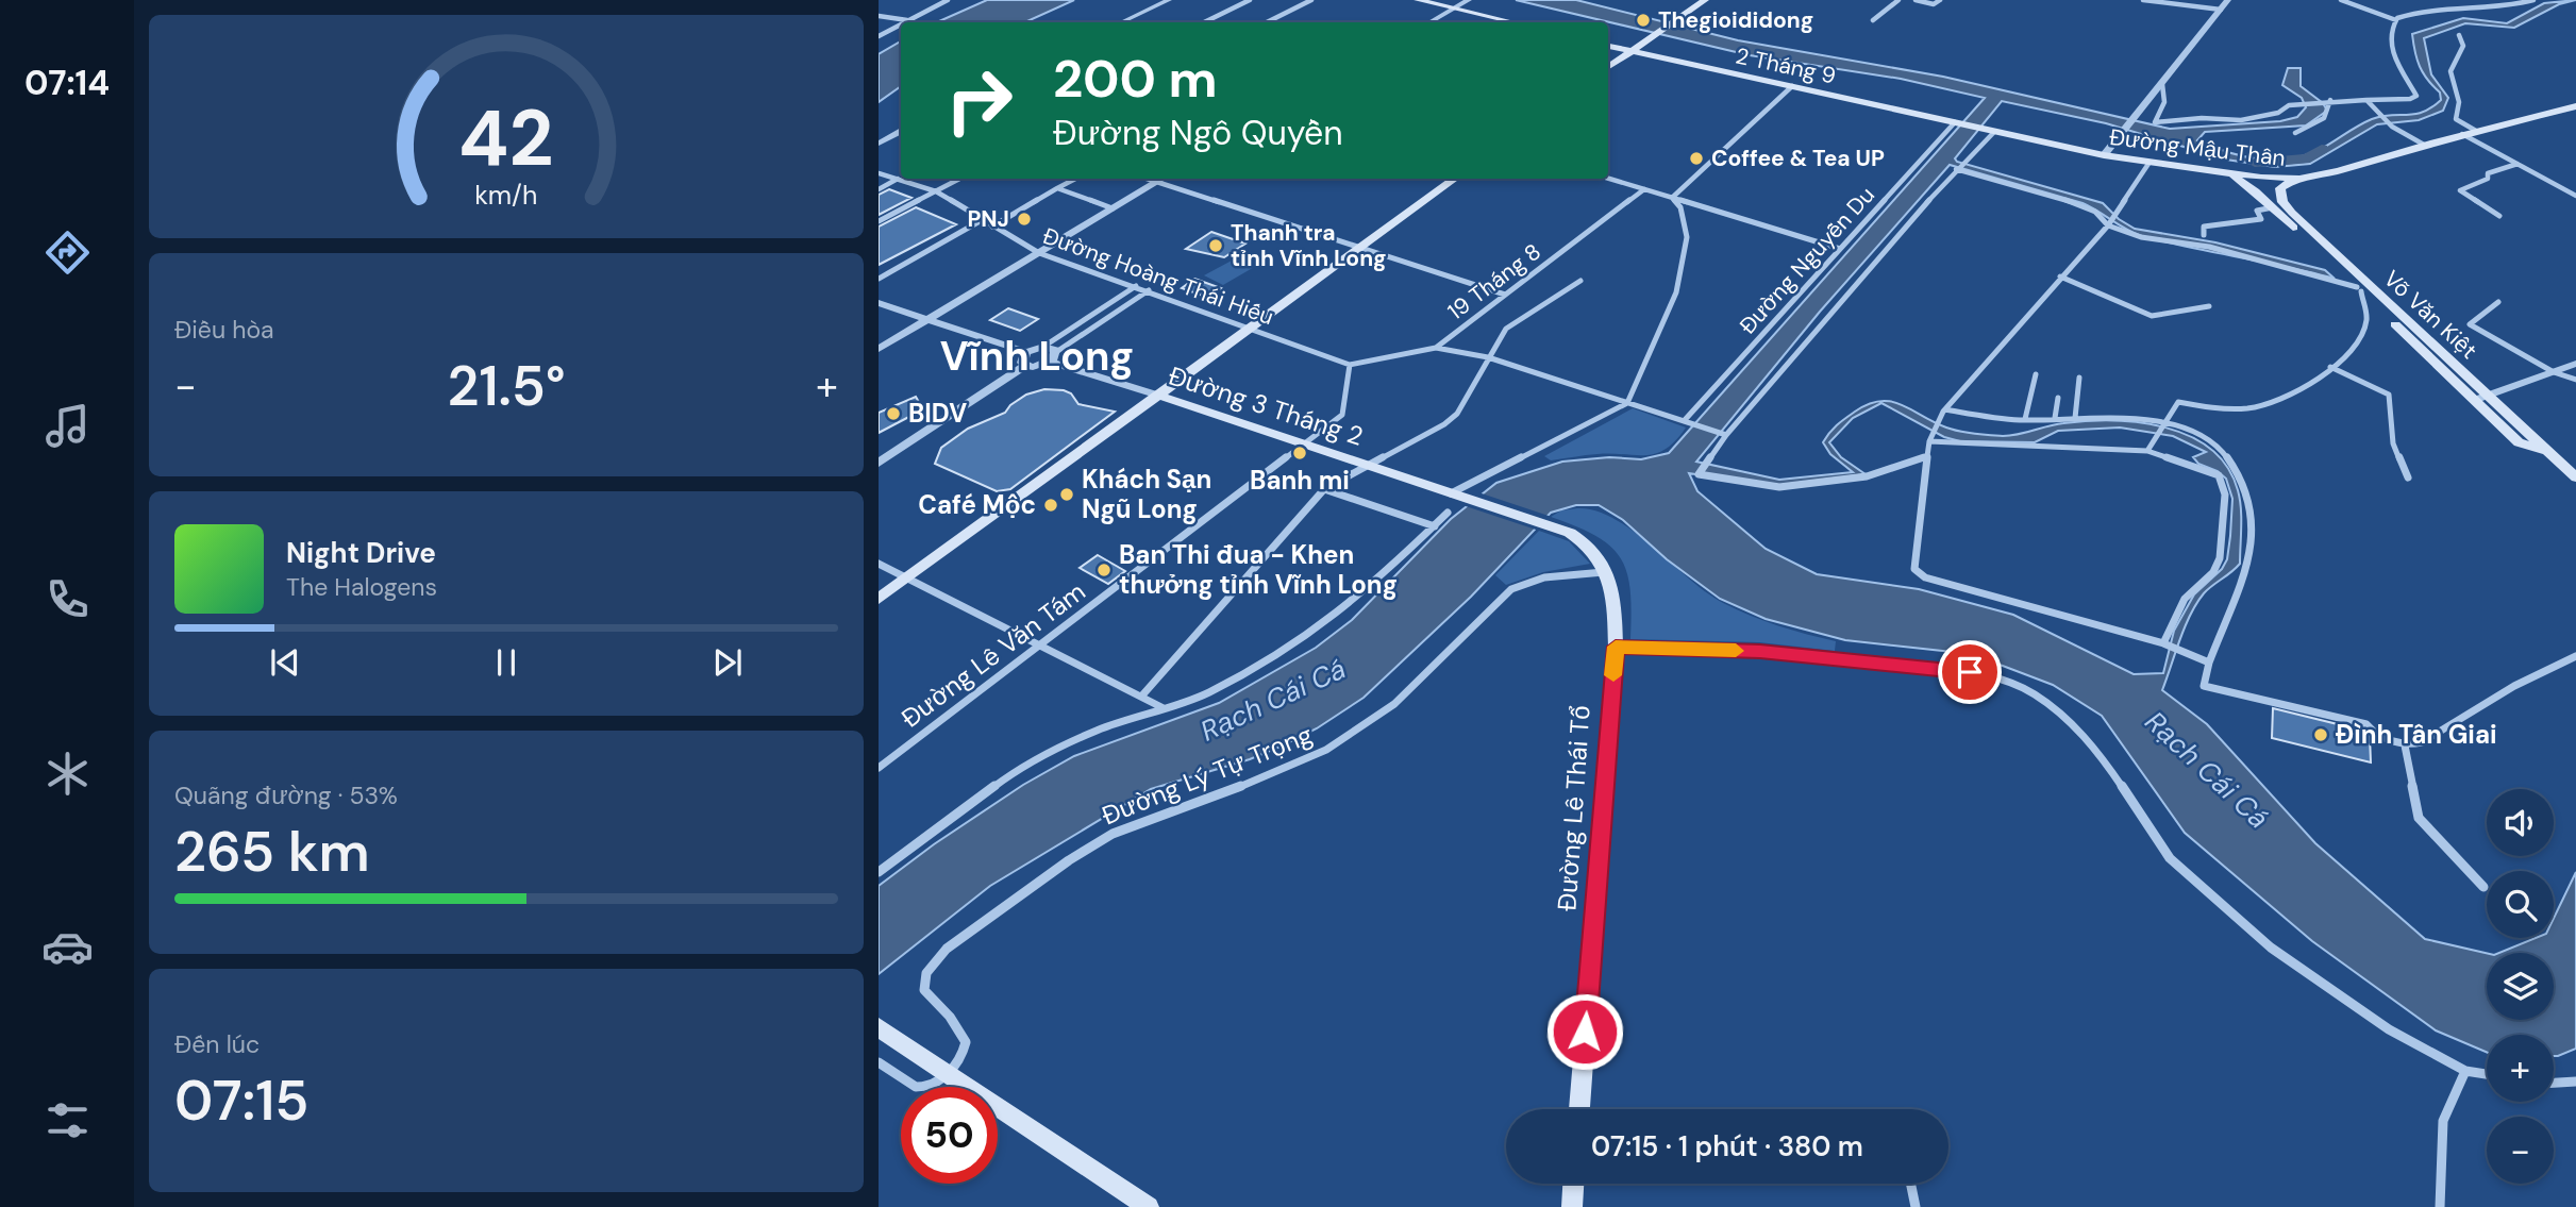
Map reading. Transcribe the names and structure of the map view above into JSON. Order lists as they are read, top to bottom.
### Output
{
  "streets": {
    "main road": [
      "2 Tháng 9",
      "Đường Mậu Thân",
      "Võ Văn Kiệt",
      "Đường 3 Tháng 2",
      "Đường Lê Thái Tổ"
    ],
    "street": [
      "Đường Nguyễn Du",
      "Đường Hoàng Thái Hiếu",
      "19 Tháng 8",
      "Đường Lê Văn Tám",
      "Đường Lý Tự Trọng"
    ]
  },
  "crossings": [
    ["2 Tháng 9", "Đường Mậu Thân"],
    ["2 Tháng 9", "Đường Nguyễn Du"],
    ["Đường Mậu Thân", "Võ Văn Kiệt"],
    ["Đường Hoàng Thái Hiếu", "19 Tháng 8"],
    ["Đường Hoàng Thái Hiếu", "Đường Lê Văn Tám"],
    ["19 Tháng 8", "Đường Lê Văn Tám"],
    ["Đường 3 Tháng 2", "Đường Lê Văn Tám"],
    ["Đường 3 Tháng 2", "Đường Lê Thái Tổ"],
    ["Đường Lý Tự Trọng", "Đường Lê Thái Tổ"]
  ],
  "districts": ["Vĩnh Long"],
  "water": ["Rạch Cái Cá"],
  "places": [
    "Thegioididong",
    "Coffee & Tea UP",
    "PNJ",
    "Thanh tra tỉnh Vĩnh Long",
    "BIDV",
    "Banh mi",
    "Khách Sạn Ngũ Long",
    "Café Mộc",
    "Ban Thi đua - Khen thưởng tỉnh Vĩnh Long",
    "Đình Tân Giai"
  ],
  "page": {
    "tabs": "07:14",
    "turn": ["200 m", "Đường Ngô Quyền"],
    "tile": [
      "Điều hòa",
      ["Quãng đường · 53%", "265 km"],
      ["Đến lúc", "07:15"]
    ],
    "heat": ["−", "21.5°", "+"],
    "song": ["Night Drive", "The Halogens"],
    "map_buttons": ["+", "−"],
    "limit": "50",
    "trip": "07:15 · 1 phút · 380 m",
    "gauge": ["42", "km/h"]
  }
}
